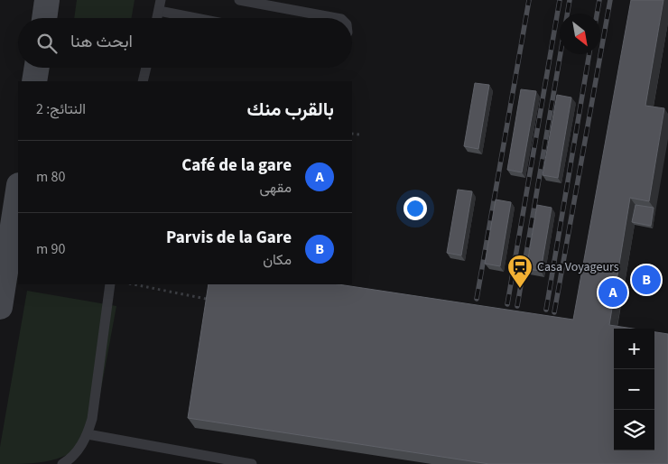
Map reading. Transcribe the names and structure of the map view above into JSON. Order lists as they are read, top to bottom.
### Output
{
  "places": {
    "station": ["Casa Voyageurs"]
  },
  "north": "bottom right",
  "page": {
    "search": "ابحث هنا",
    "heading": ["بالقرب منك", "النتائج: 2"],
    "list": [
      {
        "mark": "A",
        "name": "Café de la gare",
        "note": "مقهى",
        "value": "80 m"
      },
      {
        "mark": "B",
        "name": "Parvis de la Gare",
        "note": "مكان",
        "value": "90 m"
      }
    ],
    "pins": ["B", "A"],
    "map_buttons": ["+", "−"]
  }
}
